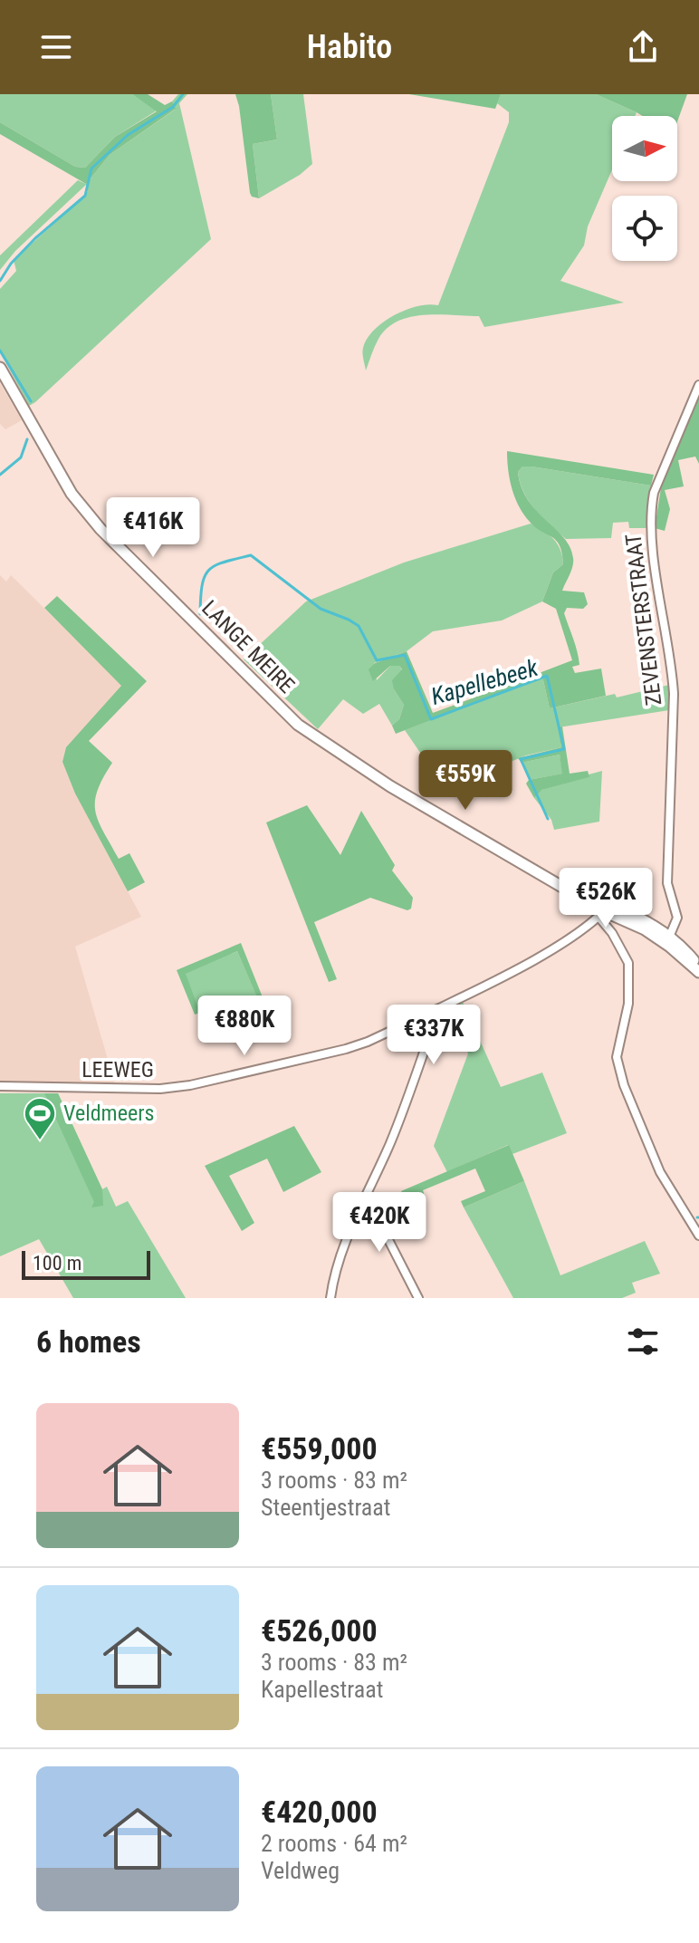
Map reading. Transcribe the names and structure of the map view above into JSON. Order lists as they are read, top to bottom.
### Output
{
  "streets": {
    "street": ["ZEVENSTERSTRAAT", "LANGE MEIRE", "LEEWEG"]
  },
  "crossings": [
    ["ZEVENSTERSTRAAT", "LANGE MEIRE"],
    ["LANGE MEIRE", "LEEWEG"]
  ],
  "water": ["Kapellebeek"],
  "places": {
    "sports": ["Veldmeers"]
  },
  "scale_bar": "100 m",
  "north": "right",
  "page": {
    "header": "Habito",
    "price": [
      "€416K",
      "€559K",
      "€526K",
      "€880K",
      "€337K",
      "€420K"
    ],
    "scale": "100 m",
    "heading": "6 homes",
    "list": [
      {
        "name": "€559,000",
        "note": "3 rooms · 83 m² · Steentjestraat"
      },
      {
        "name": "€526,000",
        "note": "3 rooms · 83 m² · Kapellestraat"
      },
      {
        "name": "€420,000",
        "note": "2 rooms · 64 m² · Veldweg"
      }
    ]
  }
}
